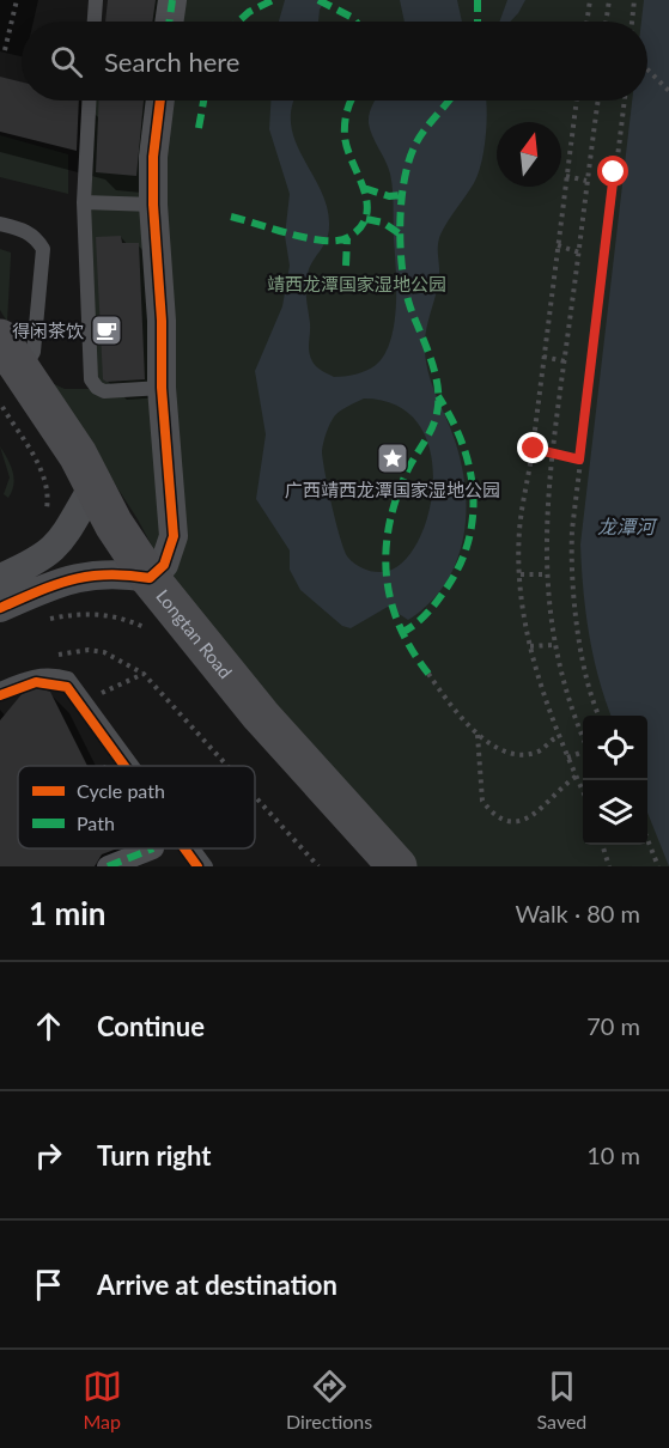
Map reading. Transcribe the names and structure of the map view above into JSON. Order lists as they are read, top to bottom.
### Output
{
  "streets": {
    "main road": ["Longtan Road"]
  },
  "water": ["龙潭河"],
  "parks": ["靖西龙潭国家湿地公园"],
  "places": {
    "cafe": ["得闲茶饮"],
    "place": ["广西靖西龙潭国家湿地公园"]
  },
  "legend": ["Cycle path", "Path"],
  "north": "top",
  "page": {
    "search": "Search here",
    "heading": ["1 min", "Walk · 80 m"],
    "list": [
      ["Continue", "70 m"],
      ["Turn right", "10 m"],
      "Arrive at destination"
    ],
    "nav": ["Map", "Directions", "Saved"]
  }
}
